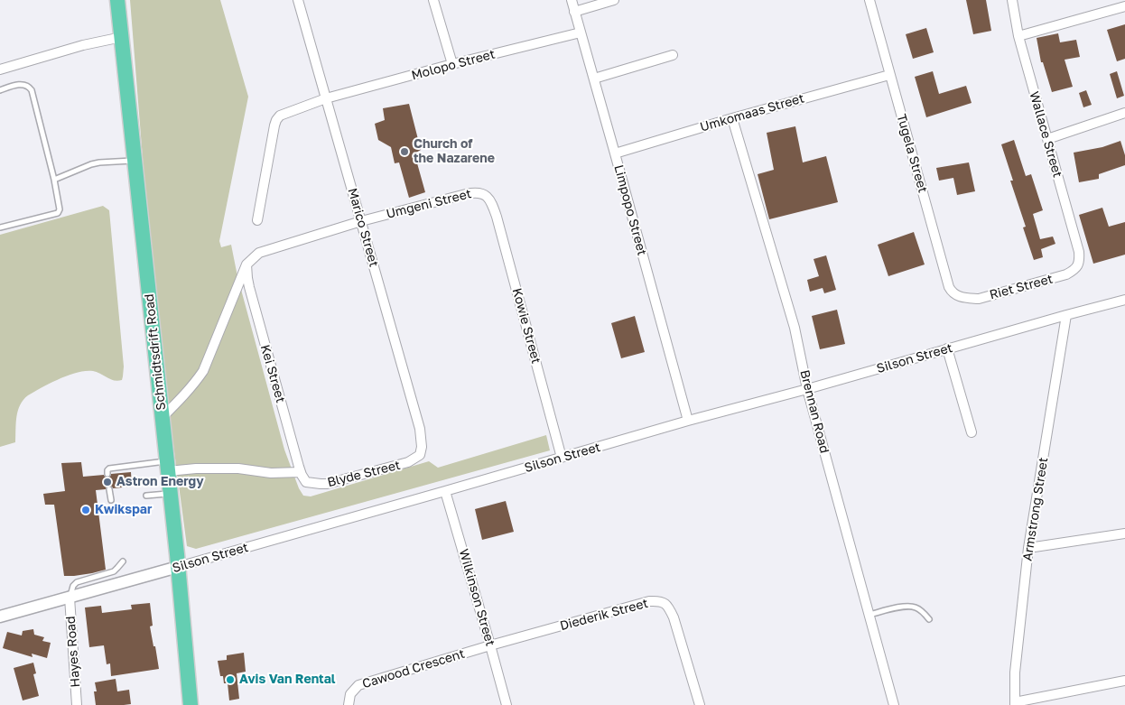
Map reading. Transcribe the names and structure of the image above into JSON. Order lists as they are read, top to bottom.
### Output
{
  "streets": {
    "highway": ["Schmidtsdrift Road"],
    "street": [
      "Molopo Street",
      "Umkomaas Street",
      "Wallace Street",
      "Tugela Street",
      "Umgeni Street",
      "Limpopo Street",
      "Marico Street",
      "Riet Street",
      "Kowie Street",
      "Silson Street",
      "Kei Street",
      "Brennan Road",
      "Blyde Street",
      "Armstrong Street",
      "Wilkinson Street",
      "Diederik Street",
      "Hayes Road",
      "Cawood Crescent"
    ]
  },
  "crossings": [
    ["Molopo Street", "Limpopo Street"],
    ["Molopo Street", "Marico Street"],
    ["Umkomaas Street", "Tugela Street"],
    ["Umkomaas Street", "Limpopo Street"],
    ["Umkomaas Street", "Brennan Road"],
    ["Wallace Street", "Riet Street"],
    ["Tugela Street", "Riet Street"],
    ["Umgeni Street", "Marico Street"],
    ["Umgeni Street", "Kowie Street"],
    ["Umgeni Street", "Kei Street"],
    ["Limpopo Street", "Silson Street"],
    ["Marico Street", "Blyde Street"],
    ["Kowie Street", "Silson Street"],
    ["Schmidtsdrift Road", "Silson Street"],
    ["Silson Street", "Brennan Road"],
    ["Silson Street", "Armstrong Street"],
    ["Silson Street", "Wilkinson Street"],
    ["Silson Street", "Hayes Road"],
    ["Kei Street", "Blyde Street"],
    ["Wilkinson Street", "Diederik Street"],
    ["Wilkinson Street", "Cawood Crescent"],
    ["Diederik Street", "Cawood Crescent"]
  ],
  "places": [
    "Church of the Nazarene",
    "Astron Energy",
    "Kwikspar",
    "Avis Van Rental"
  ]
}
